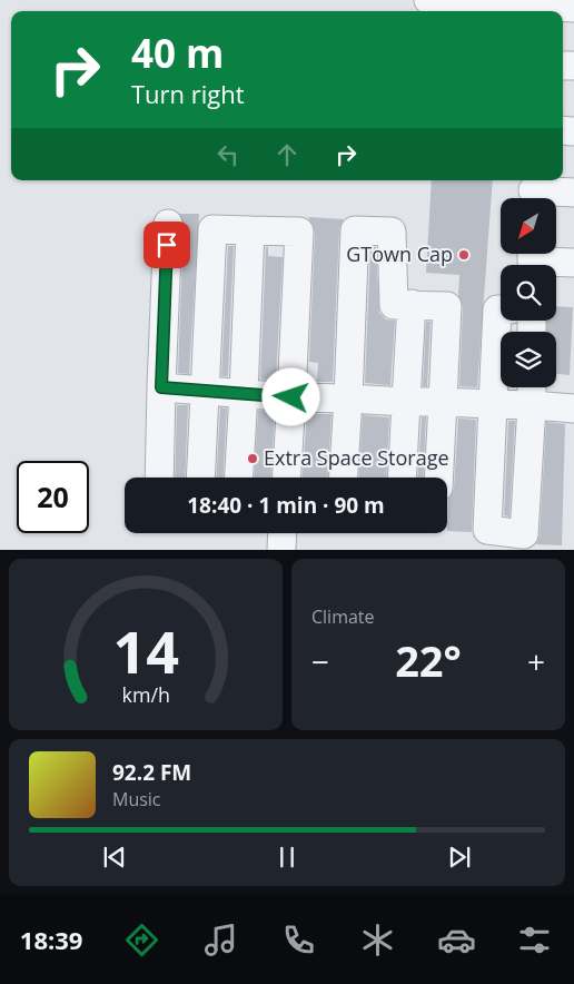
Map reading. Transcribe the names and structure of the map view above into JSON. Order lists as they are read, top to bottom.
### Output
{
  "places": ["GTown Cap", "Extra Space Storage"],
  "north": "bottom left",
  "page": {
    "turn": ["40 m", "Turn right"],
    "limit": "20",
    "trip": "18:40 · 1 min · 90 m",
    "tile": "Climate",
    "heat": ["−", "22°", "+"],
    "song": ["92.2 FM", "Music"],
    "tabs": "18:39",
    "gauge": ["14", "km/h"]
  }
}
